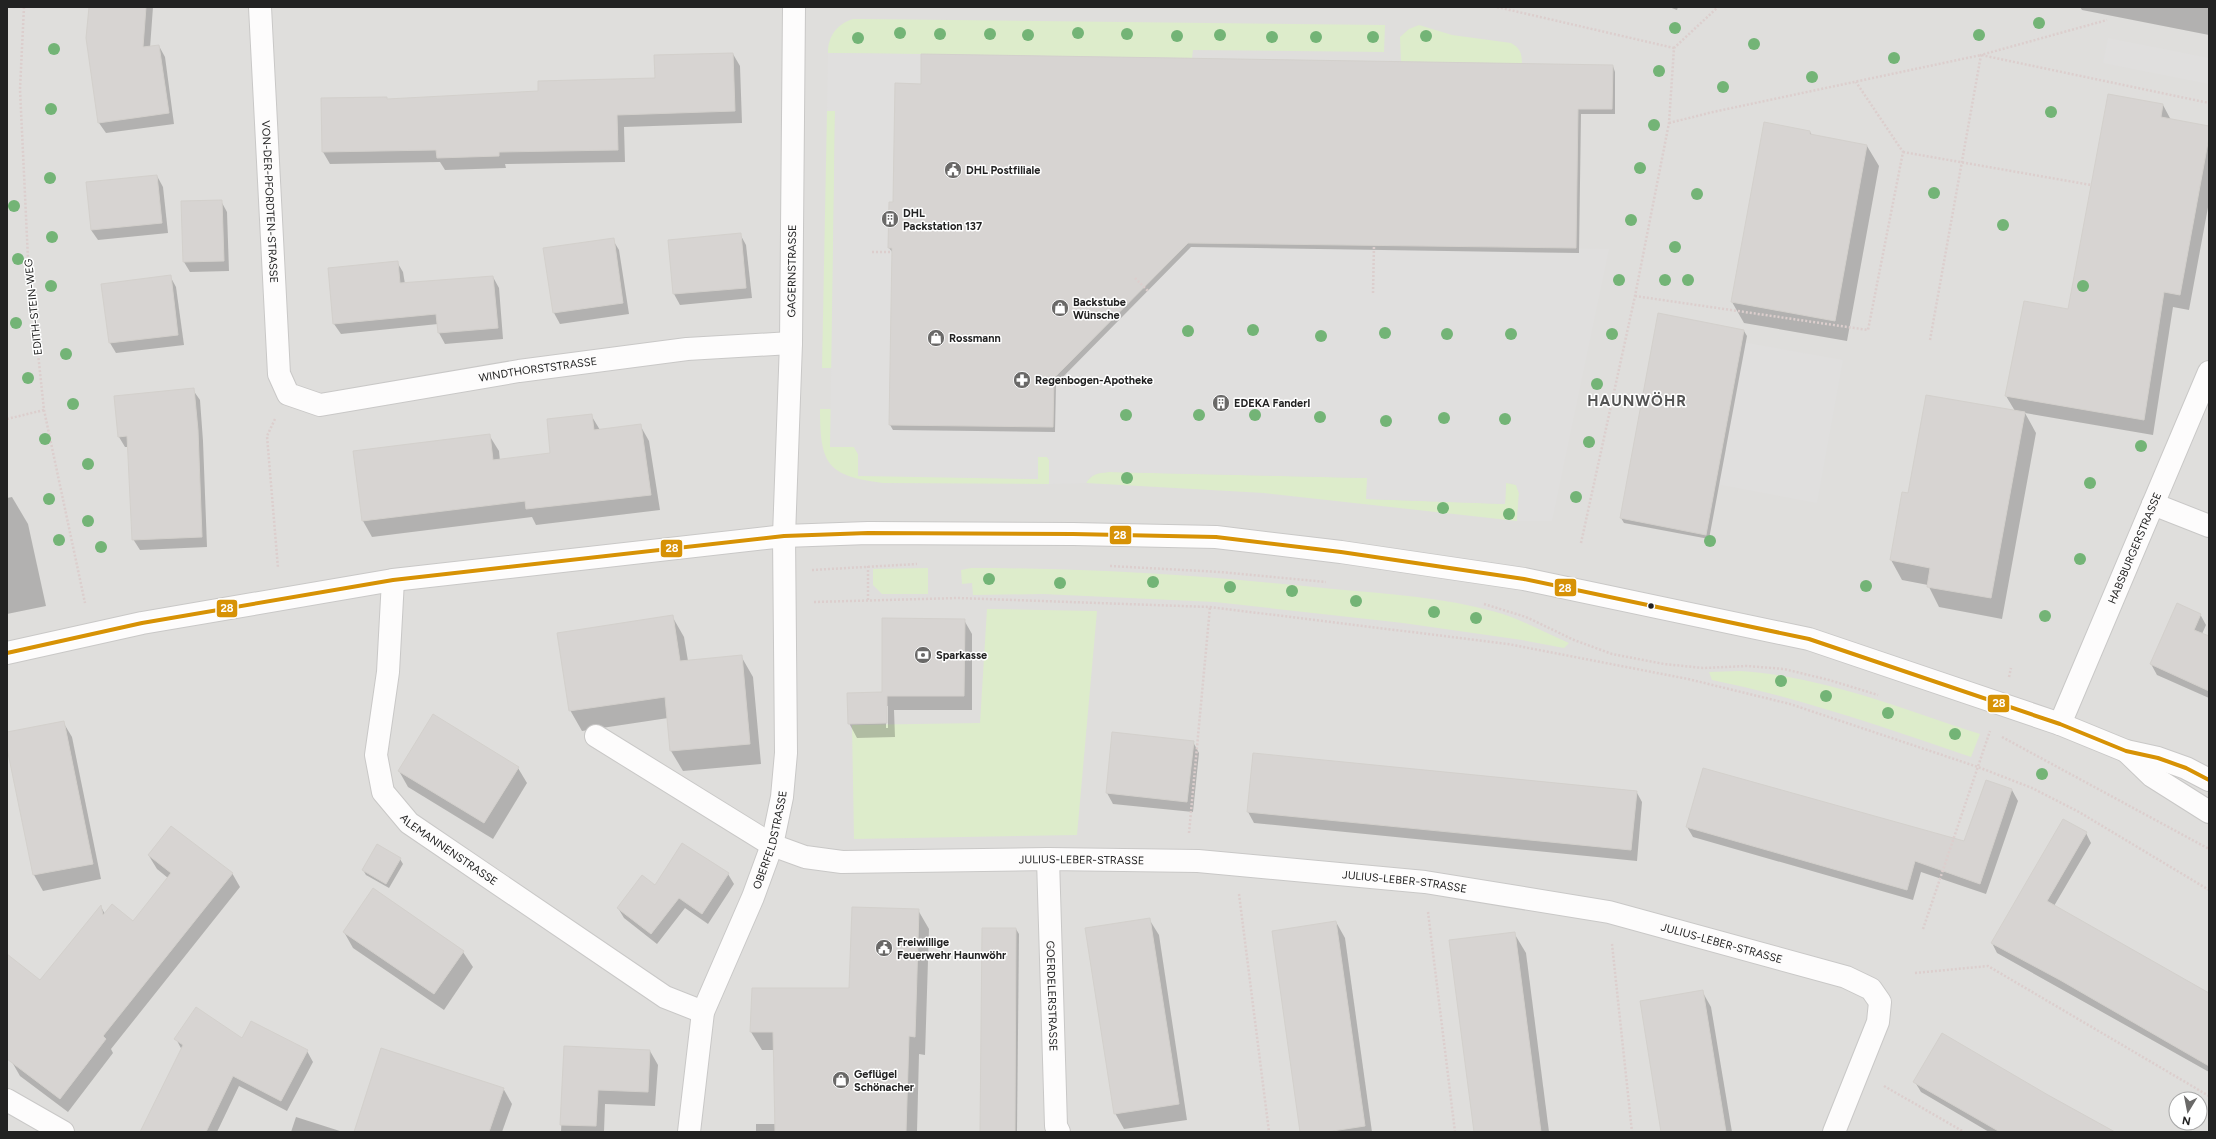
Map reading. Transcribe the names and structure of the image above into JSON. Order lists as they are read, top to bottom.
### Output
{
  "streets": {
    "street": [
      "VON-DER-PFORDTEN-STRASSE",
      "GAGERNSTRASSE",
      "WINDTHORSTSTRASSE",
      "HABSBURGERSTRASSE",
      "OBERFELDSTRASSE",
      "ALEMANNENSTRASSE",
      "JULIUS-LEBER-STRASSE",
      "GOERDELERSTRASSE"
    ],
    "path": ["EDITH-STEIN-WEG"]
  },
  "crossings": [
    ["VON-DER-PFORDTEN-STRASSE", "WINDTHORSTSTRASSE"],
    ["GAGERNSTRASSE", "WINDTHORSTSTRASSE"],
    ["GAGERNSTRASSE", "OBERFELDSTRASSE"],
    ["OBERFELDSTRASSE", "ALEMANNENSTRASSE"],
    ["OBERFELDSTRASSE", "JULIUS-LEBER-STRASSE"],
    ["JULIUS-LEBER-STRASSE", "GOERDELERSTRASSE"]
  ],
  "districts": ["HAUNWÖHR"],
  "places": {
    "public building": ["DHL Postfiliale", "Freiwillige Feuerwehr Haunwöhr"],
    "building": ["DHL Packstation 137", "EDEKA Fanderl"],
    "shop": ["Backstube Wünsche", "Rossmann", "Geflügel Schönacher"],
    "pharmacy": ["Regenbogen-Apotheke"],
    "bank": ["Sparkasse"]
  },
  "lines": ["transit line 28"],
  "north": "bottom"
}
